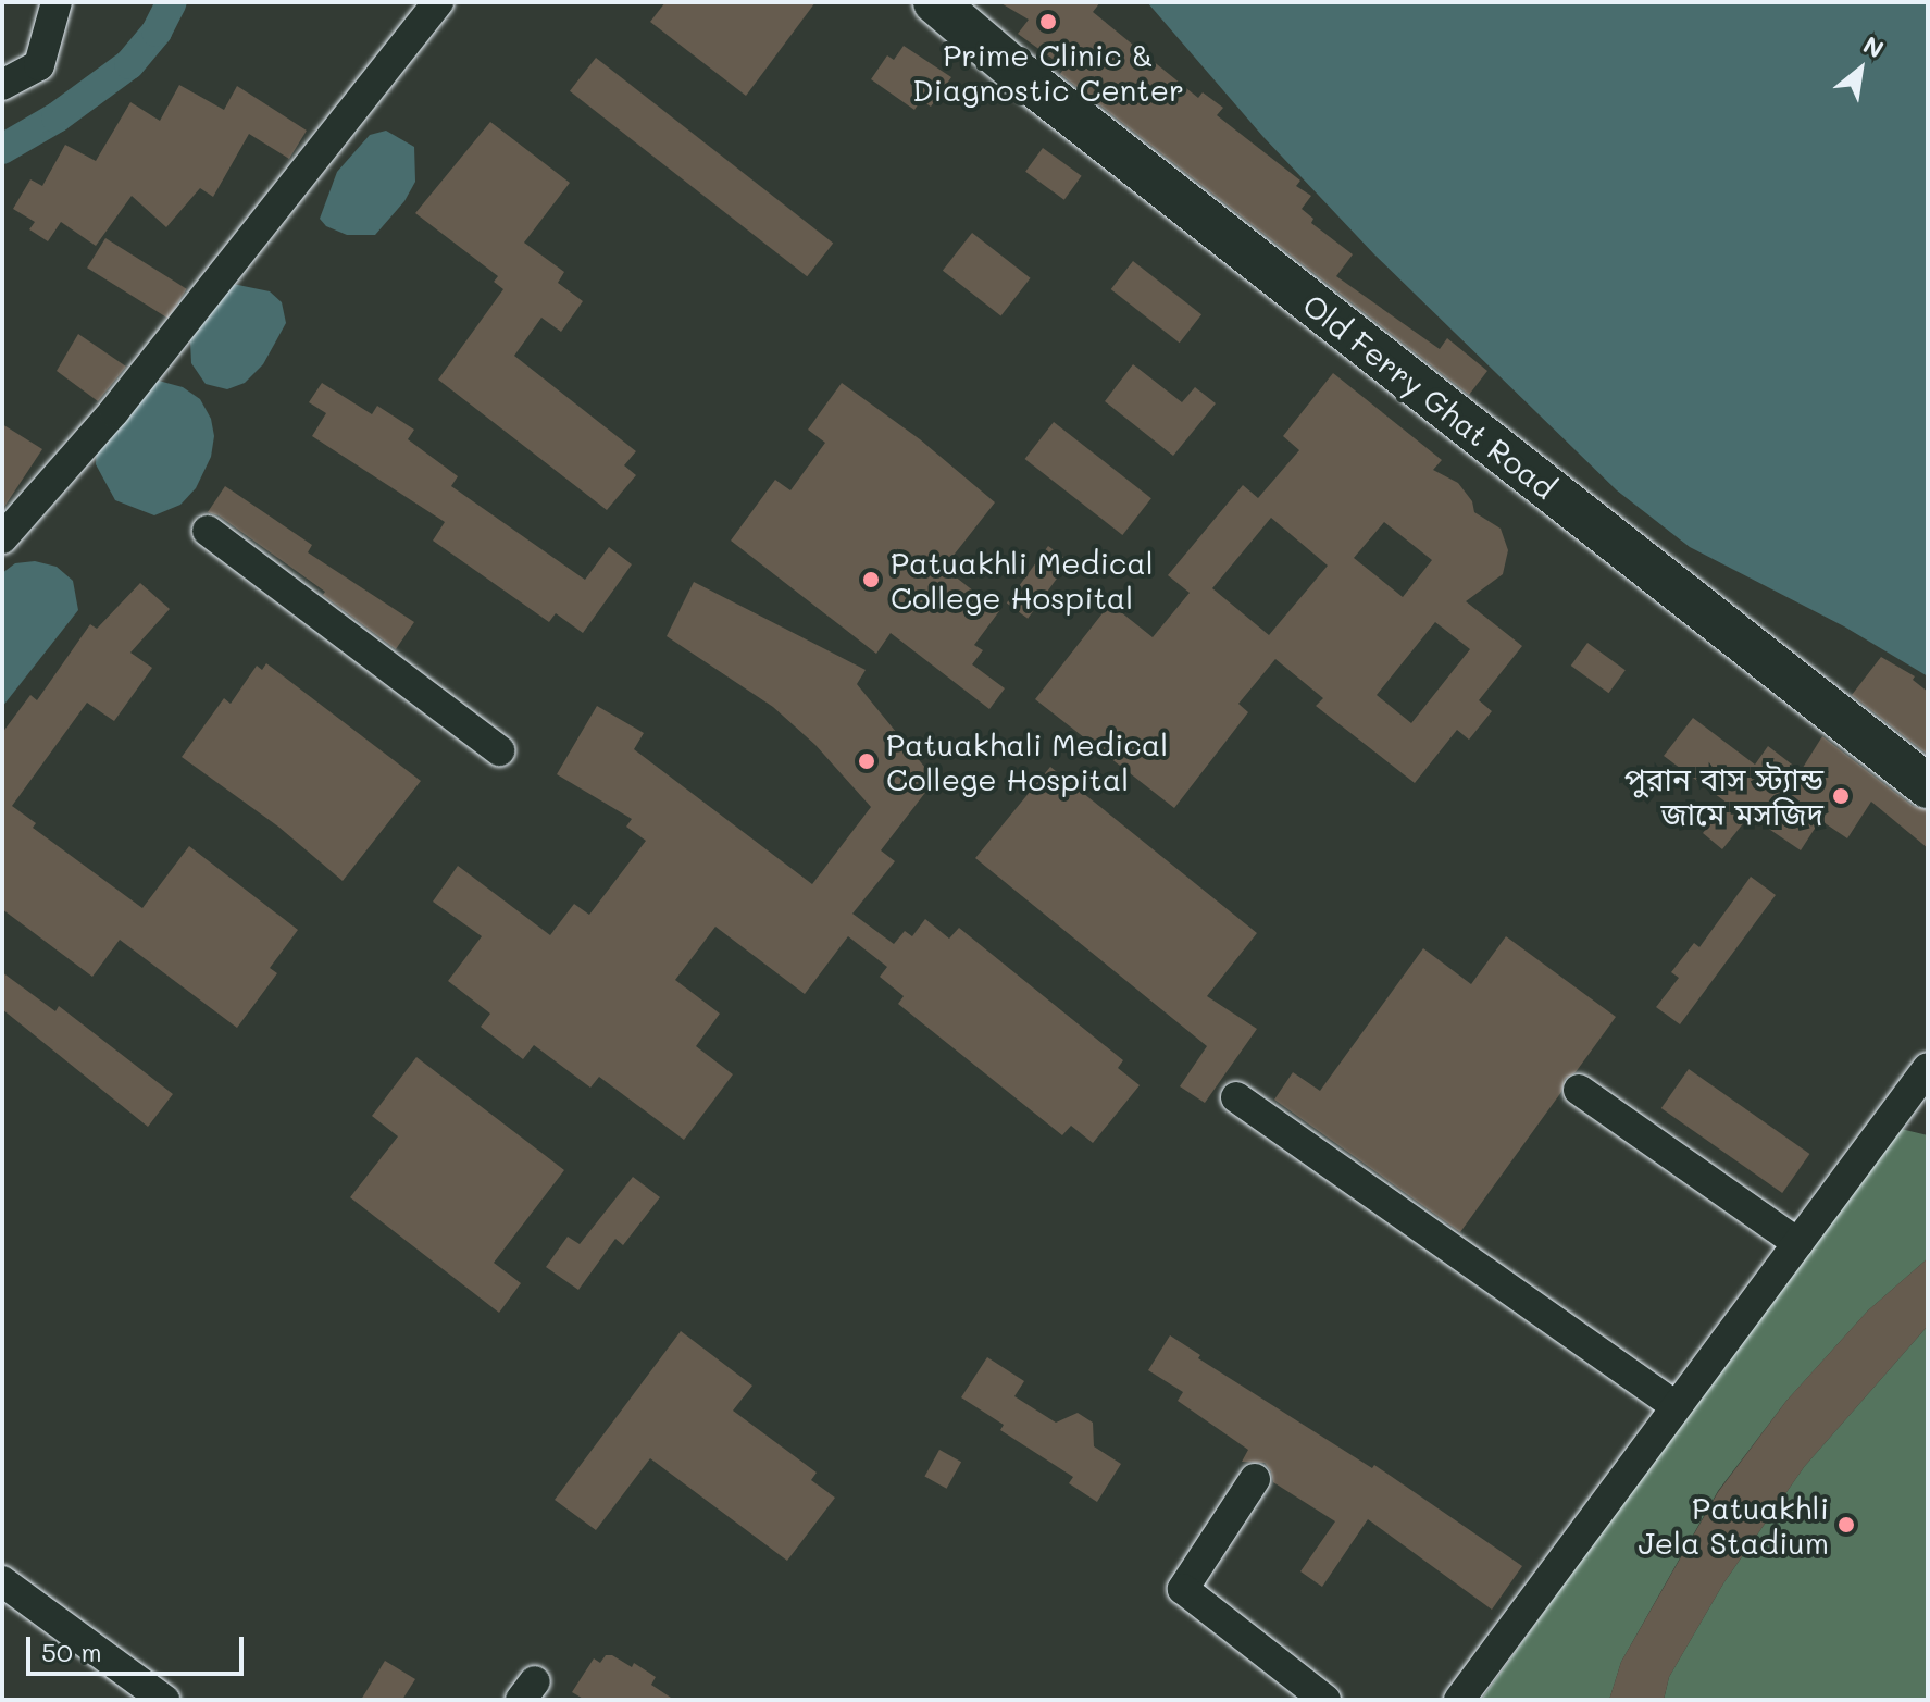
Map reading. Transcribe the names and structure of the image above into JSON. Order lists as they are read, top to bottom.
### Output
{
  "streets": {
    "street": ["Old Ferry Ghat Road"]
  },
  "places": [
    "Prime Clinic & Diagnostic Center",
    "Patuakhli Medical College Hospital",
    "Patuakhali Medical College Hospital",
    "পুরান বাস স্ট্যান্ড জামে মসজিদ",
    "Patuakhli Jela Stadium"
  ],
  "scale_bar": "50 m",
  "north": "top right"
}
